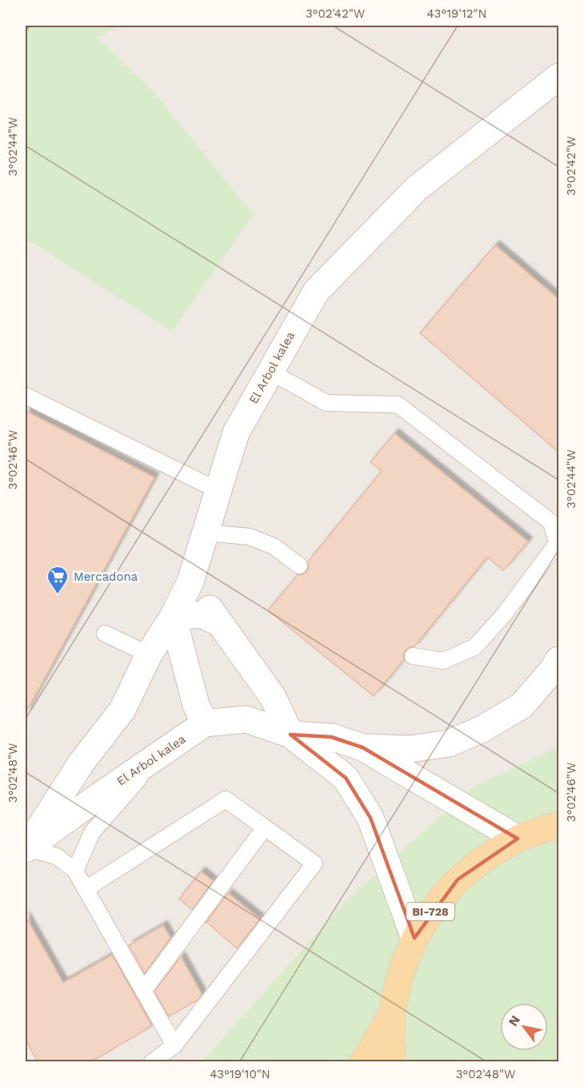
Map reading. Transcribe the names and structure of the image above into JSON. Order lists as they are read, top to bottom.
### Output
{
  "streets": {
    "main road": ["BI-728"],
    "street": ["El Arbol kalea"]
  },
  "crossings": [
    ["El Arbol kalea", "BI-728"]
  ],
  "places": {
    "supermarket": ["Mercadona"]
  },
  "north": "top left",
  "coordinates": [
    "3°02'42\"W",
    "43°19'12\"N",
    "3°02'44\"W",
    "3°02'46\"W",
    "3°02'48\"W",
    "43°19'10\"N"
  ]
}
